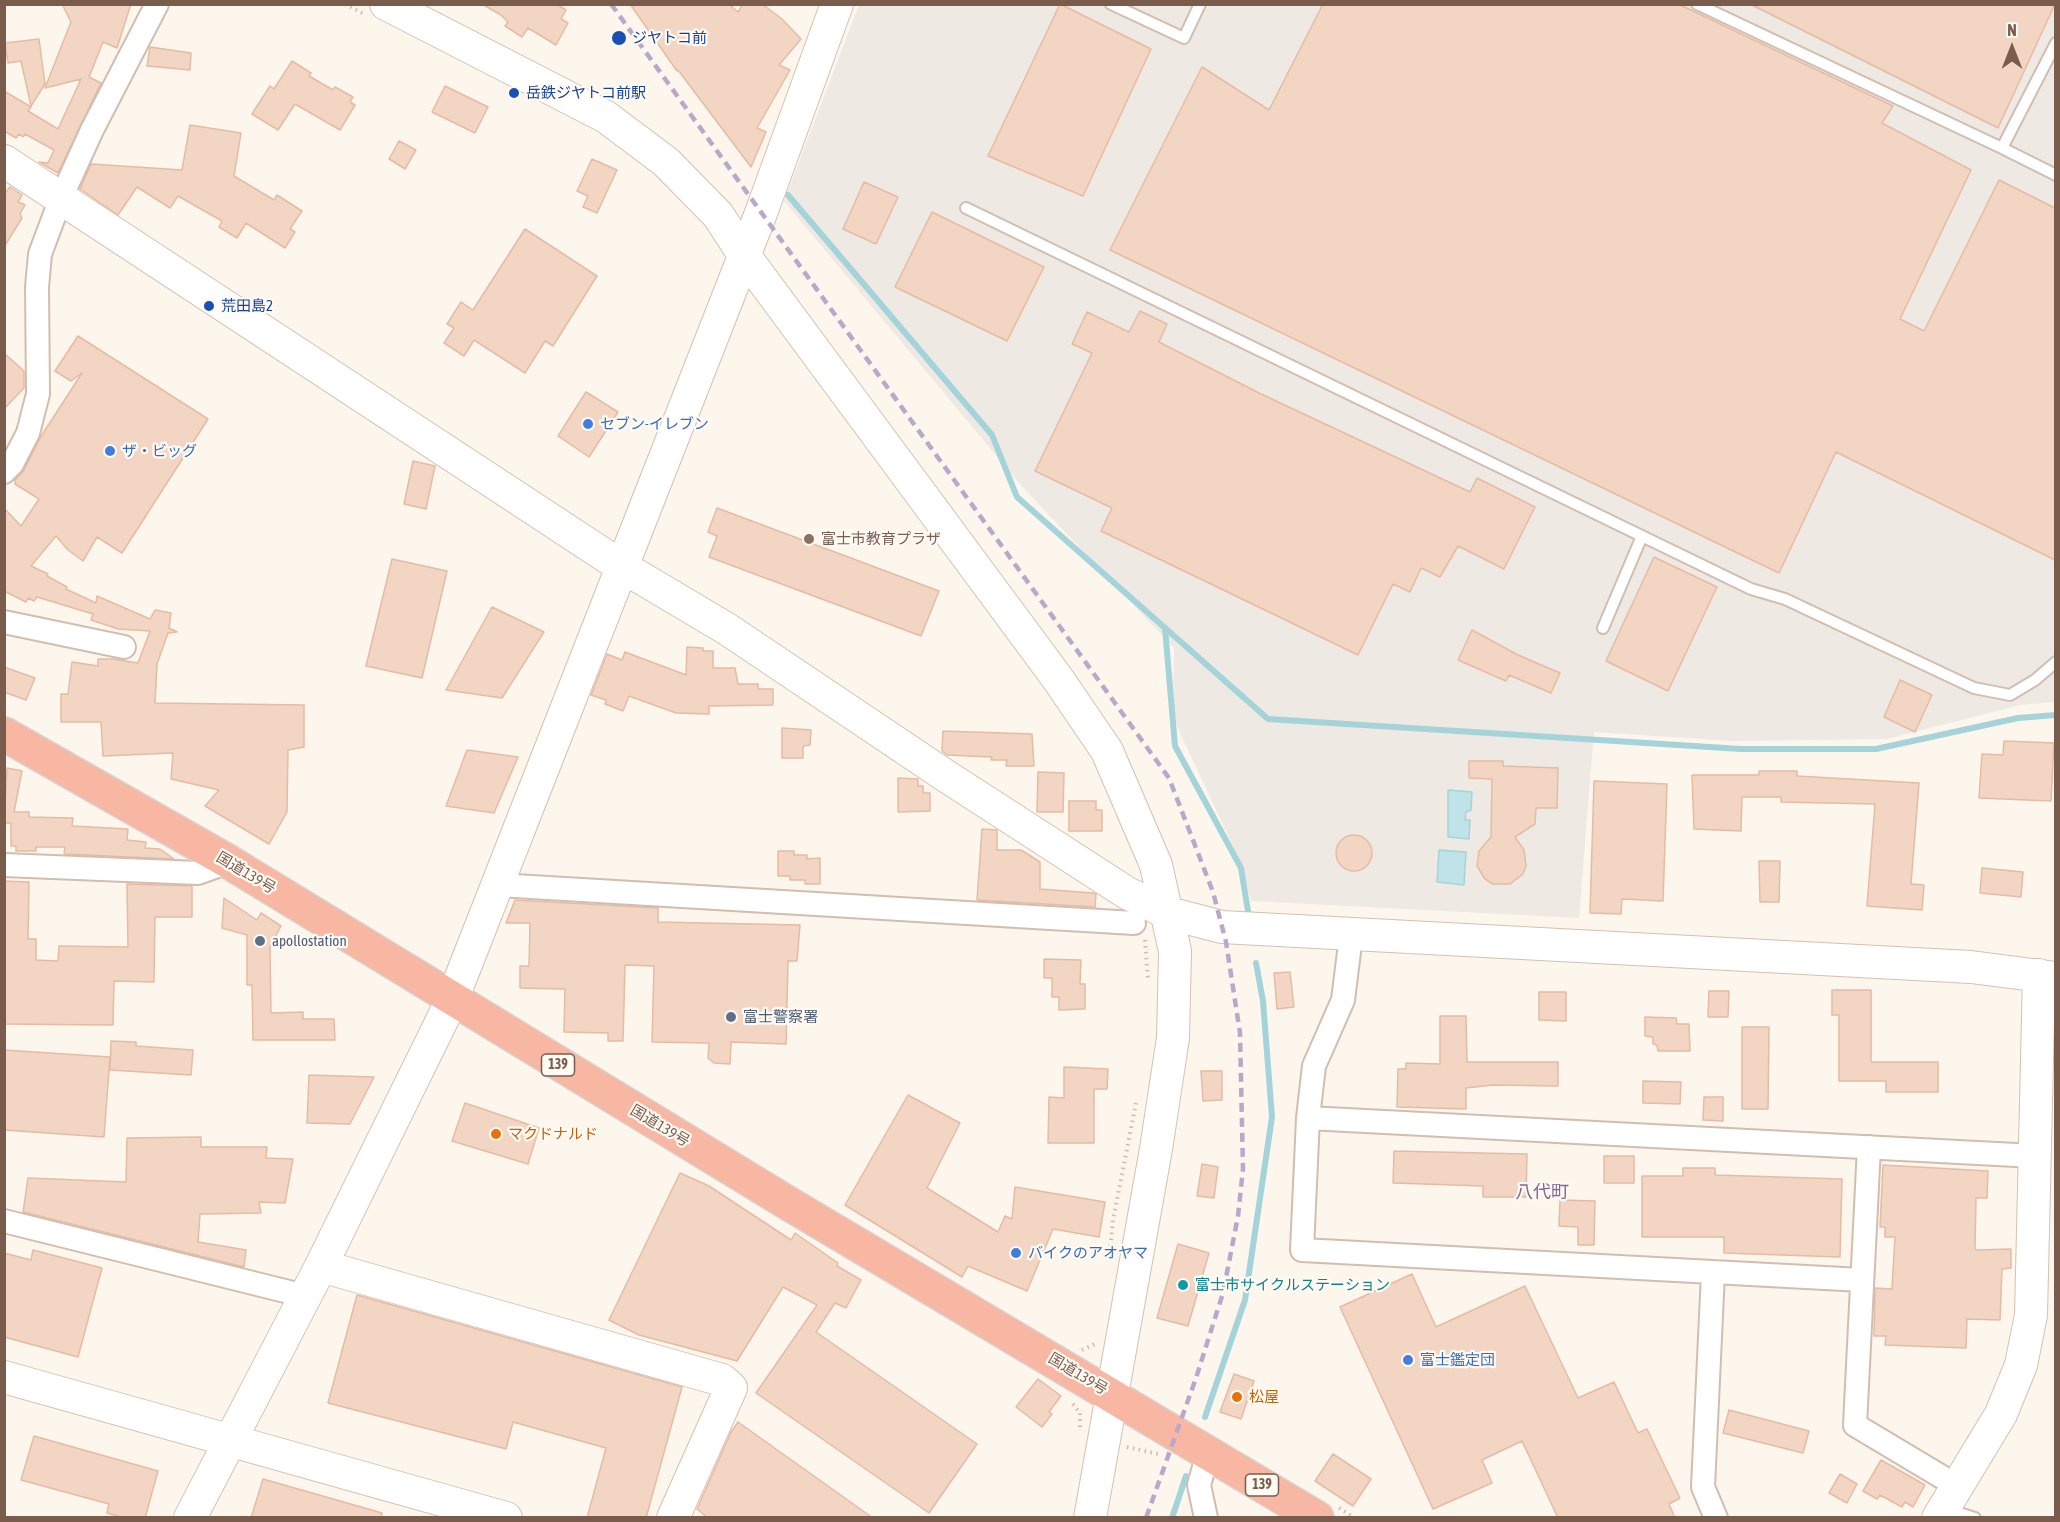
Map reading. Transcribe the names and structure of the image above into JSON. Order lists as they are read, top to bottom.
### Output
{
  "streets": {
    "highway": ["国道139号", "139"]
  },
  "districts": ["八代町"],
  "places": [
    "ジヤトコ前",
    "岳鉄ジヤトコ前駅",
    "荒田島2",
    "セブン-イレブン",
    "ザ・ビッグ",
    "富士市教育プラザ",
    "apollostation",
    "富士警察署",
    "マクドナルド",
    "バイクのアオヤマ",
    "富士市サイクルステーション",
    "富士鑑定団",
    "松屋"
  ],
  "north": "top"
}
